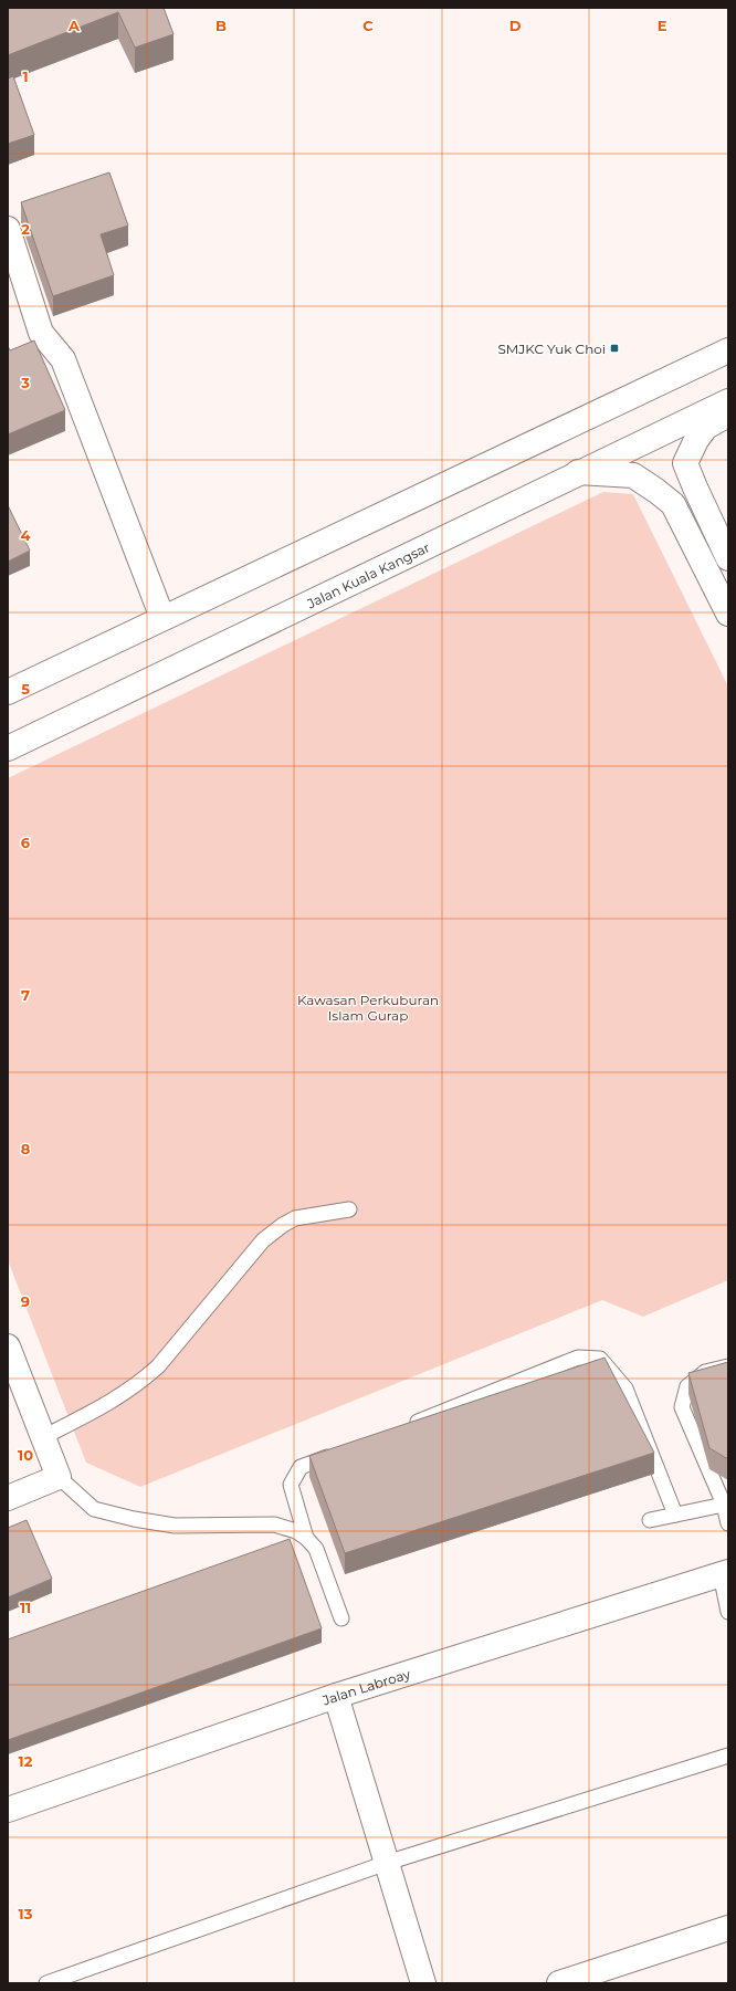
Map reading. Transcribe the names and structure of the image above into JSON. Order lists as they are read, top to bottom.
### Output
{
  "streets": {
    "main road": ["Jalan Kuala Kangsar", "Jalan Labroay"]
  },
  "parks": ["Kawasan Perkuburan Islam Gurap"],
  "places": {
    "transit": ["SMJKC Yuk Choi"]
  },
  "grid": {
    "columns": [
      "A",
      "B",
      "C",
      "D",
      "E"
    ],
    "rows": [
      "1",
      "2",
      "3",
      "4",
      "5",
      "6",
      "7",
      "8",
      "9",
      "10",
      "11",
      "12",
      "13"
    ]
  }
}
